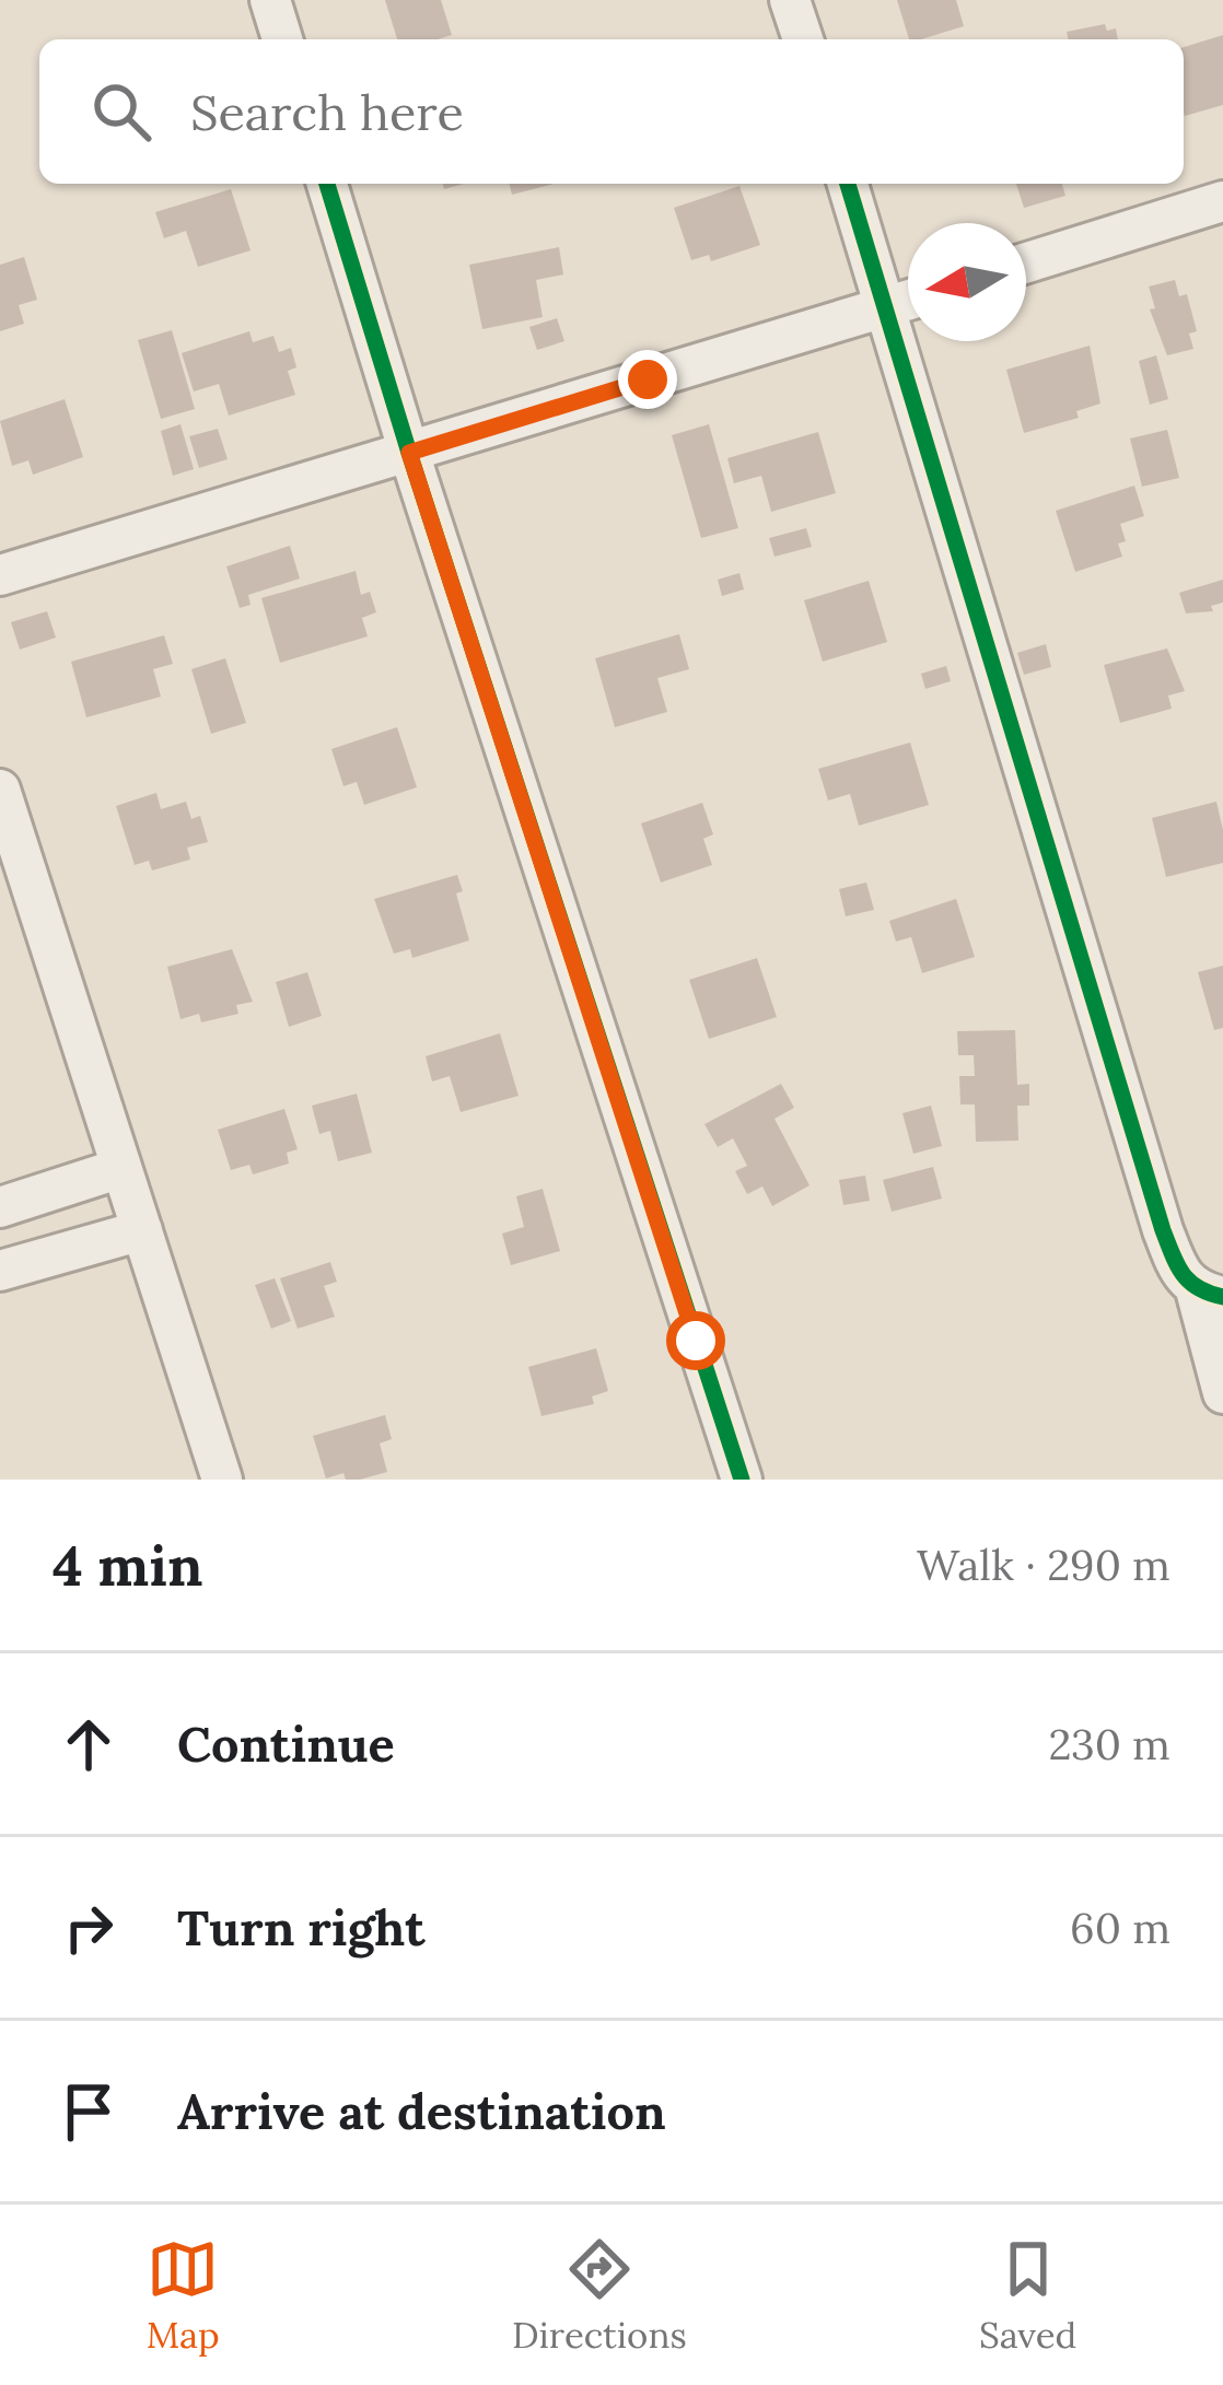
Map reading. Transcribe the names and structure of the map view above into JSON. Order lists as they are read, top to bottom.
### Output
{
  "north": "left",
  "page": {
    "search": "Search here",
    "heading": ["4 min", "Walk · 290 m"],
    "list": [
      ["Continue", "230 m"],
      ["Turn right", "60 m"],
      "Arrive at destination"
    ],
    "nav": ["Map", "Directions", "Saved"]
  }
}
